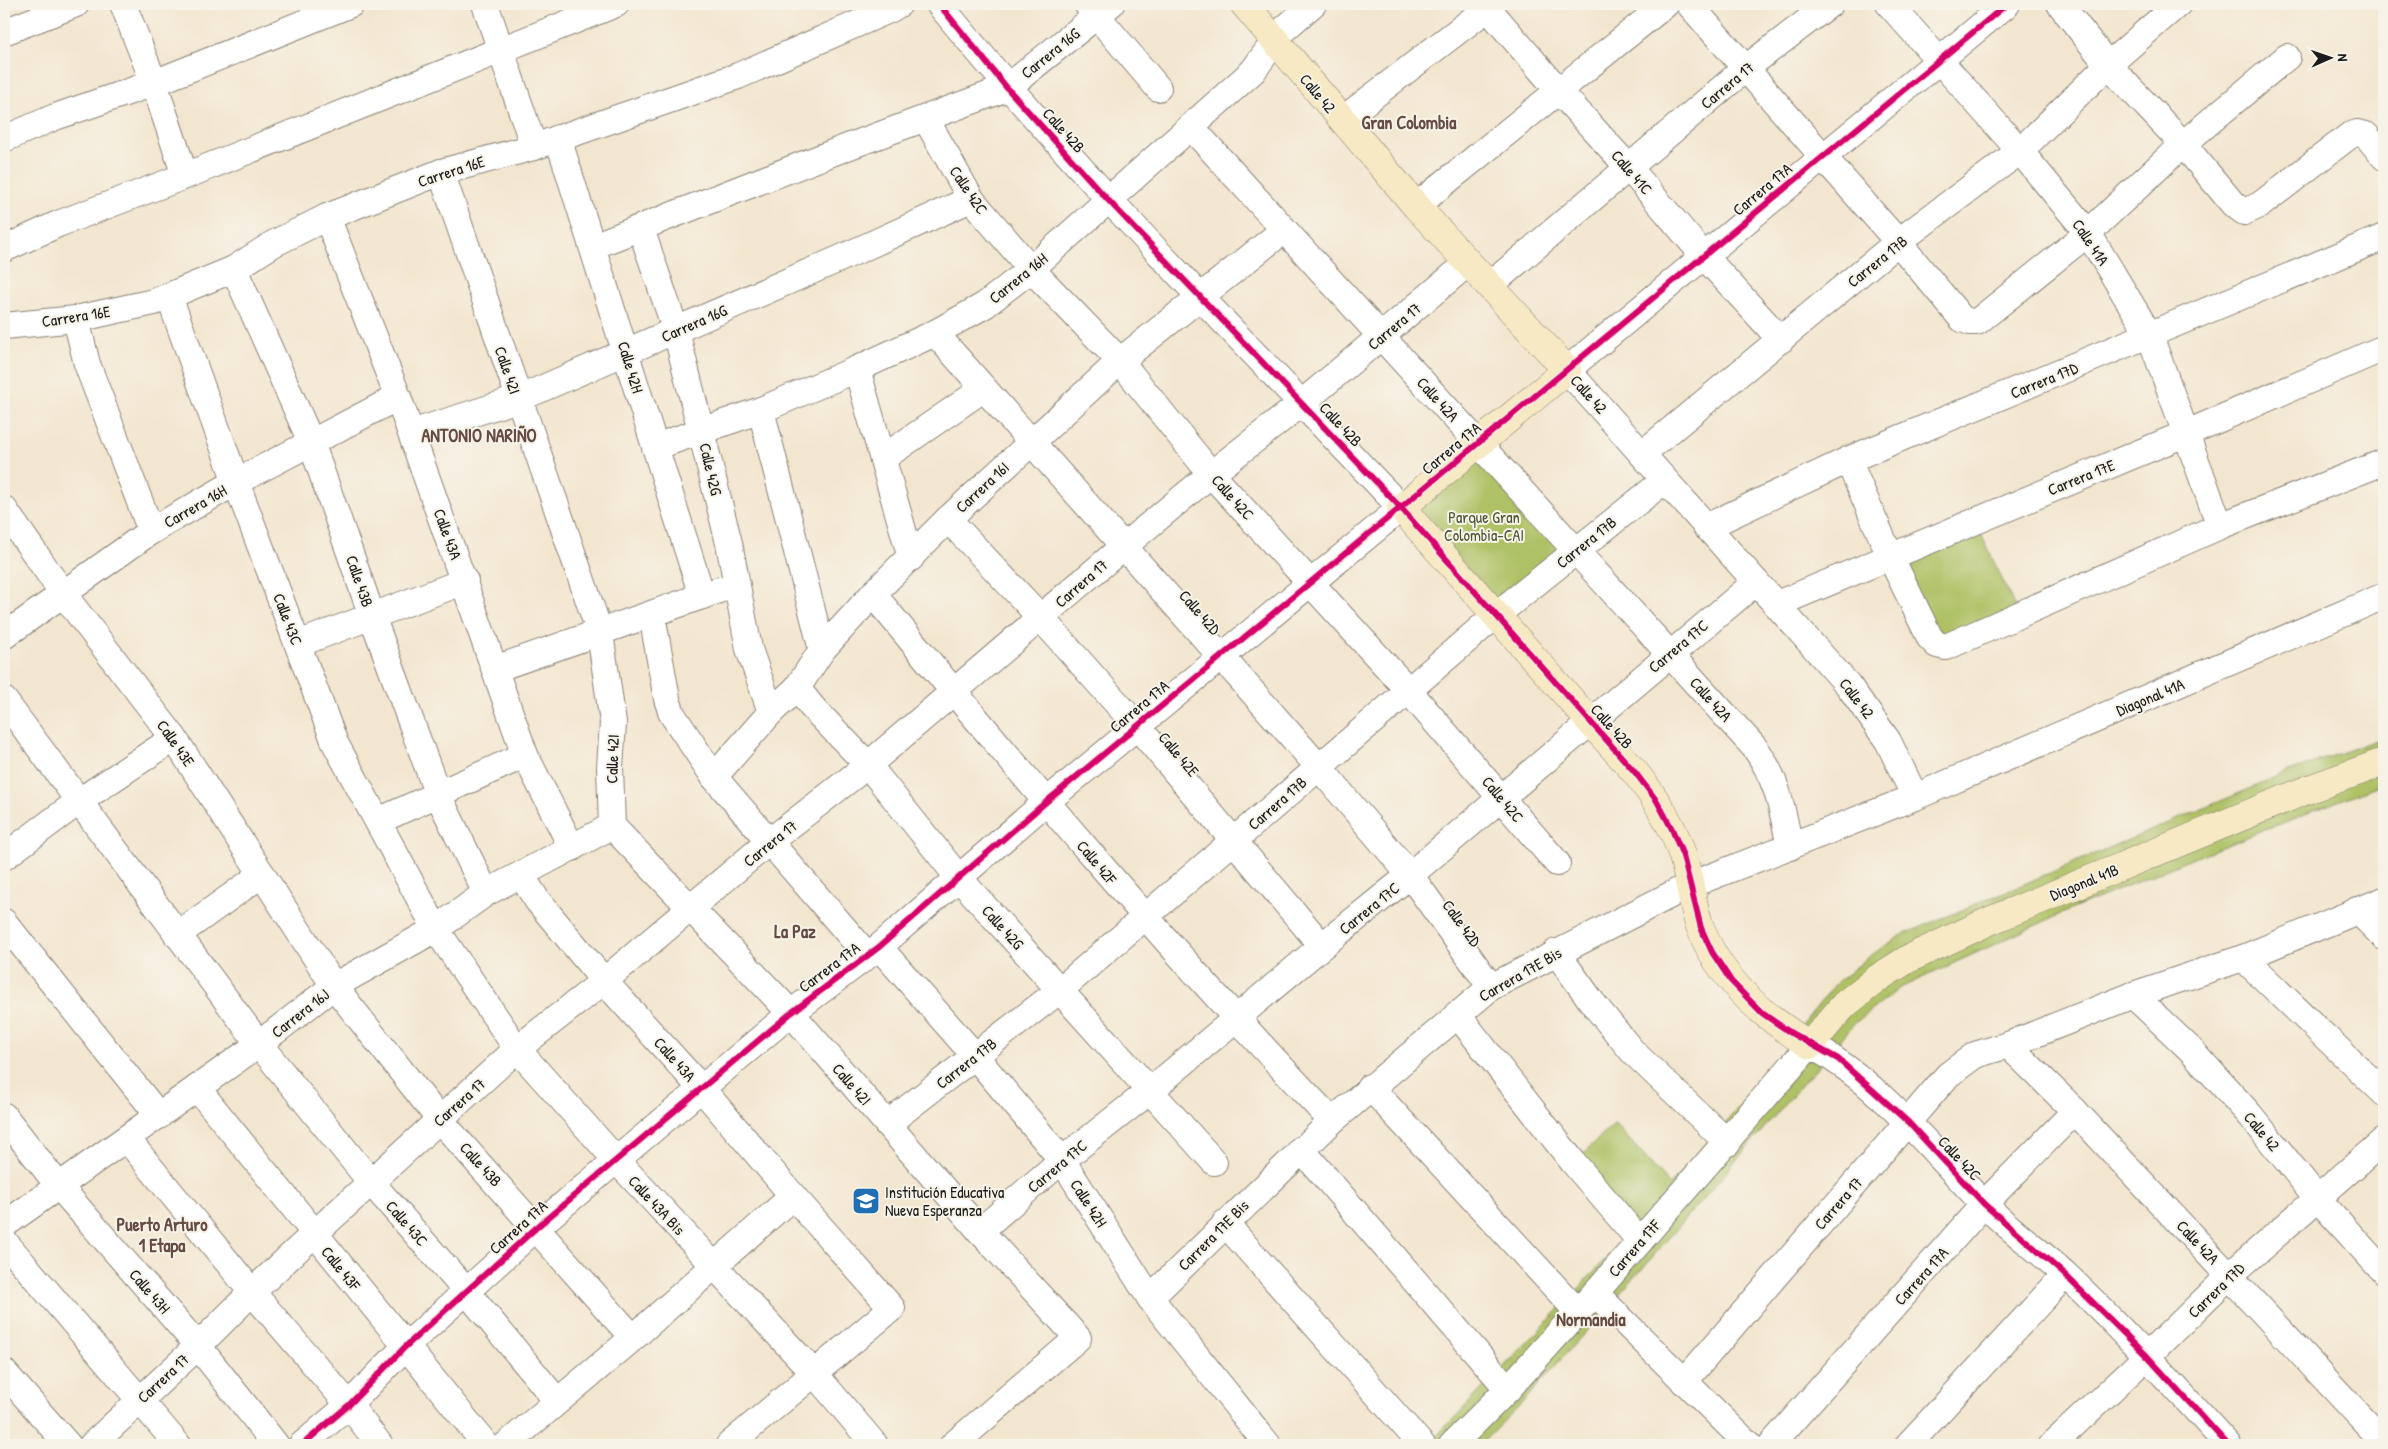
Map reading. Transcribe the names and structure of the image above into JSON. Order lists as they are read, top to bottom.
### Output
{
  "streets": {
    "street": [
      "Carrera 16G",
      "Carrera 17",
      "Calle 42",
      "Calle 42B",
      "Carrera 16E",
      "Calle 41C",
      "Carrera 17A",
      "Calle 42C",
      "Calle 41A",
      "Carrera 17B",
      "Carrera 16H",
      "Calle 42H",
      "Calle 42I",
      "Carrera 17D",
      "Calle 42A",
      "Calle 42G",
      "Carrera 17E",
      "Carrera 16I",
      "Calle 43A",
      "Calle 43B",
      "Calle 42D",
      "Calle 43C",
      "Carrera 17C",
      "Diagonal 41A",
      "Calle 43E",
      "Calle 42E",
      "Calle 42F",
      "Diagonal 41B",
      "Carrera 17E Bis",
      "Carrera 16J",
      "Calle 43A Bis",
      "Carrera 17F",
      "Calle 43F",
      "Calle 43H"
    ]
  },
  "crossings": [
    ["Carrera 16G", "Calle 42B"],
    ["Carrera 16G", "Calle 42C"],
    ["Carrera 16G", "Calle 42H"],
    ["Carrera 16G", "Calle 42I"],
    ["Carrera 16G", "Calle 42G"],
    ["Carrera 16G", "Calle 43A"],
    ["Carrera 17", "Calle 42"],
    ["Carrera 17", "Calle 42B"],
    ["Carrera 17", "Calle 41C"],
    ["Carrera 17", "Calle 42C"],
    ["Carrera 17", "Calle 42H"],
    ["Carrera 17", "Calle 42I"],
    ["Carrera 17", "Calle 42A"],
    ["Carrera 17", "Calle 42G"],
    ["Carrera 17", "Calle 43A"],
    ["Carrera 17", "Calle 43B"],
    ["Carrera 17", "Calle 42D"],
    ["Carrera 17", "Calle 43C"],
    ["Carrera 17", "Calle 42E"],
    ["Carrera 17", "Calle 42F"],
    ["Carrera 17", "Calle 43A Bis"],
    ["Carrera 17", "Calle 43F"],
    ["Carrera 17", "Calle 43H"],
    ["Calle 42", "Carrera 17A"],
    ["Calle 42", "Carrera 17B"],
    ["Calle 42", "Carrera 16H"],
    ["Calle 42", "Carrera 17D"],
    ["Calle 42", "Carrera 17E"],
    ["Calle 42", "Carrera 17C"],
    ["Calle 42", "Diagonal 41A"],
    ["Calle 42", "Carrera 17E Bis"],
    ["Calle 42B", "Carrera 17A"],
    ["Calle 42B", "Calle 42C"],
    ["Calle 42B", "Carrera 17B"],
    ["Calle 42B", "Carrera 16H"],
    ["Calle 42B", "Carrera 16I"],
    ["Calle 42B", "Carrera 17C"],
    ["Calle 42B", "Carrera 17E Bis"],
    ["Carrera 16E", "Calle 42H"],
    ["Carrera 16E", "Calle 42I"],
    ["Carrera 16E", "Calle 43A"],
    ["Carrera 16E", "Calle 43B"],
    ["Carrera 16E", "Calle 43C"],
    ["Calle 41C", "Carrera 17A"],
    ["Calle 41C", "Carrera 17B"],
    ["Carrera 17A", "Calle 42C"],
    ["Carrera 17A", "Calle 41A"],
    ["Carrera 17A", "Calle 42H"],
    ["Carrera 17A", "Calle 42I"],
    ["Carrera 17A", "Calle 42A"],
    ["Carrera 17A", "Calle 42G"],
    ["Carrera 17A", "Calle 43A"],
    ["Carrera 17A", "Calle 43B"],
    ["Carrera 17A", "Calle 42D"],
    ["Carrera 17A", "Calle 43C"],
    ["Carrera 17A", "Calle 42E"],
    ["Carrera 17A", "Calle 42F"],
    ["Carrera 17A", "Calle 43A Bis"],
    ["Carrera 17A", "Calle 43F"],
    ["Calle 42C", "Carrera 17B"],
    ["Calle 42C", "Carrera 16H"],
    ["Calle 42C", "Carrera 17D"],
    ["Calle 42C", "Carrera 16I"],
    ["Calle 42C", "Carrera 17C"],
    ["Calle 42C", "Diagonal 41B"],
    ["Calle 42C", "Carrera 17E Bis"],
    ["Calle 42C", "Carrera 17F"],
    ["Calle 41A", "Carrera 17B"],
    ["Calle 41A", "Carrera 17D"],
    ["Calle 41A", "Carrera 17E"],
    ["Carrera 17B", "Calle 42H"],
    ["Carrera 17B", "Calle 42I"],
    ["Carrera 17B", "Calle 42A"],
    ["Carrera 17B", "Calle 42G"],
    ["Carrera 17B", "Calle 42D"],
    ["Carrera 17B", "Calle 42E"],
    ["Carrera 17B", "Calle 42F"],
    ["Carrera 16H", "Calle 42H"],
    ["Carrera 16H", "Calle 42A"],
    ["Carrera 16H", "Calle 42G"],
    ["Carrera 16H", "Calle 43A"],
    ["Carrera 16H", "Calle 43B"],
    ["Carrera 16H", "Calle 42D"],
    ["Carrera 16H", "Calle 43C"],
    ["Carrera 16H", "Calle 43E"],
    ["Calle 42H", "Carrera 16I"],
    ["Calle 42H", "Carrera 17C"],
    ["Calle 42H", "Carrera 17E Bis"],
    ["Calle 42I", "Carrera 17C"],
    ["Calle 42I", "Carrera 16J"],
    ["Carrera 17D", "Calle 42A"],
    ["Calle 42A", "Carrera 16I"],
    ["Calle 42A", "Carrera 17C"],
    ["Calle 42A", "Carrera 17E Bis"],
    ["Calle 42G", "Carrera 16I"],
    ["Calle 42G", "Carrera 17C"],
    ["Carrera 16I", "Calle 42D"],
    ["Carrera 16I", "Calle 42E"],
    ["Carrera 16I", "Calle 42F"],
    ["Calle 43A", "Carrera 16J"],
    ["Calle 43A", "Calle 43A Bis"],
    ["Calle 43B", "Calle 43E"],
    ["Calle 43B", "Carrera 16J"],
    ["Calle 42D", "Carrera 17C"],
    ["Calle 42D", "Carrera 17E Bis"],
    ["Calle 43C", "Carrera 16J"],
    ["Calle 43C", "Calle 43A Bis"],
    ["Carrera 17C", "Calle 42E"],
    ["Carrera 17C", "Calle 42F"],
    ["Diagonal 41A", "Carrera 17E Bis"],
    ["Calle 43E", "Carrera 16J"],
    ["Calle 42F", "Carrera 17E Bis"],
    ["Diagonal 41B", "Carrera 17F"],
    ["Carrera 16J", "Calle 43A Bis"],
    ["Carrera 16J", "Calle 43F"],
    ["Carrera 16J", "Calle 43H"]
  ],
  "districts": [
    "Gran Colombia",
    "ANTONIO NARIÑO",
    "La Paz",
    "Puerto Arturo 1 Etapa",
    "Normandia"
  ],
  "parks": ["Parque Gran Colombia-CAI"],
  "places": {
    "school or university": ["Institución Educativa Nueva Esperanza"]
  },
  "north": "right"
}
